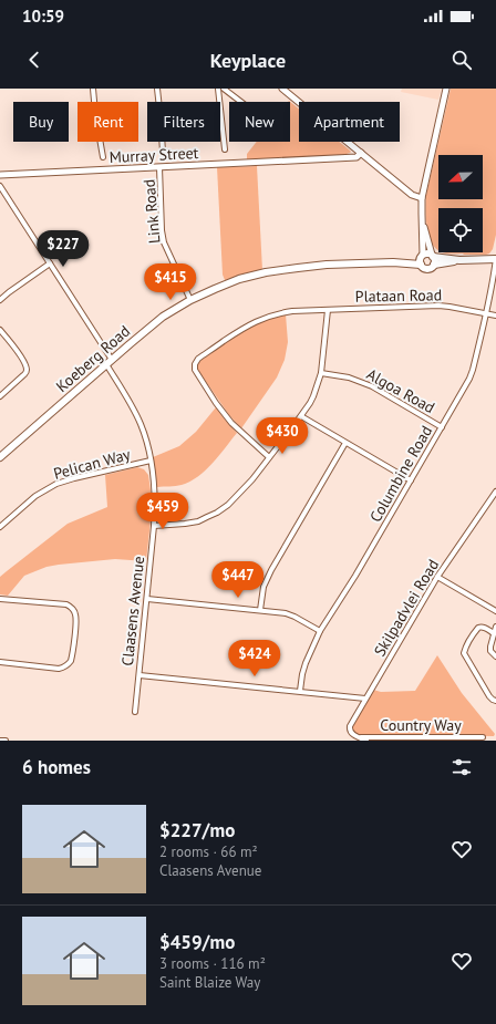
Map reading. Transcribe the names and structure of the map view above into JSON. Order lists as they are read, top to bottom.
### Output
{
  "streets": {
    "main road": ["Koeberg Road"],
    "street": [
      "Murray Street",
      "Link Road",
      "Plataan Road",
      "Algoa Road",
      "Pelican Way",
      "Columbine Road",
      "Skilpadvlei Road",
      "Claasens Avenue",
      "Country Way"
    ]
  },
  "crossings": [
    ["Murray Street", "Link Road"],
    ["Link Road", "Koeberg Road"],
    ["Plataan Road", "Columbine Road"],
    ["Koeberg Road", "Claasens Avenue"],
    ["Algoa Road", "Columbine Road"],
    ["Pelican Way", "Claasens Avenue"],
    ["Skilpadvlei Road", "Country Way"]
  ],
  "north": "left",
  "page": {
    "status": "10:59",
    "header": "Keyplace",
    "chip": [
      "Buy",
      "Rent",
      "Filters",
      "New",
      "Apartment"
    ],
    "price": [
      "$227",
      "$415",
      "$430",
      "$459",
      "$447",
      "$424"
    ],
    "heading": "6 homes",
    "list": [
      {
        "name": "$227/mo",
        "note": "2 rooms · 66 m² · Claasens Avenue"
      },
      {
        "name": "$459/mo",
        "note": "3 rooms · 116 m² · Saint Blaize Way"
      }
    ]
  }
}
